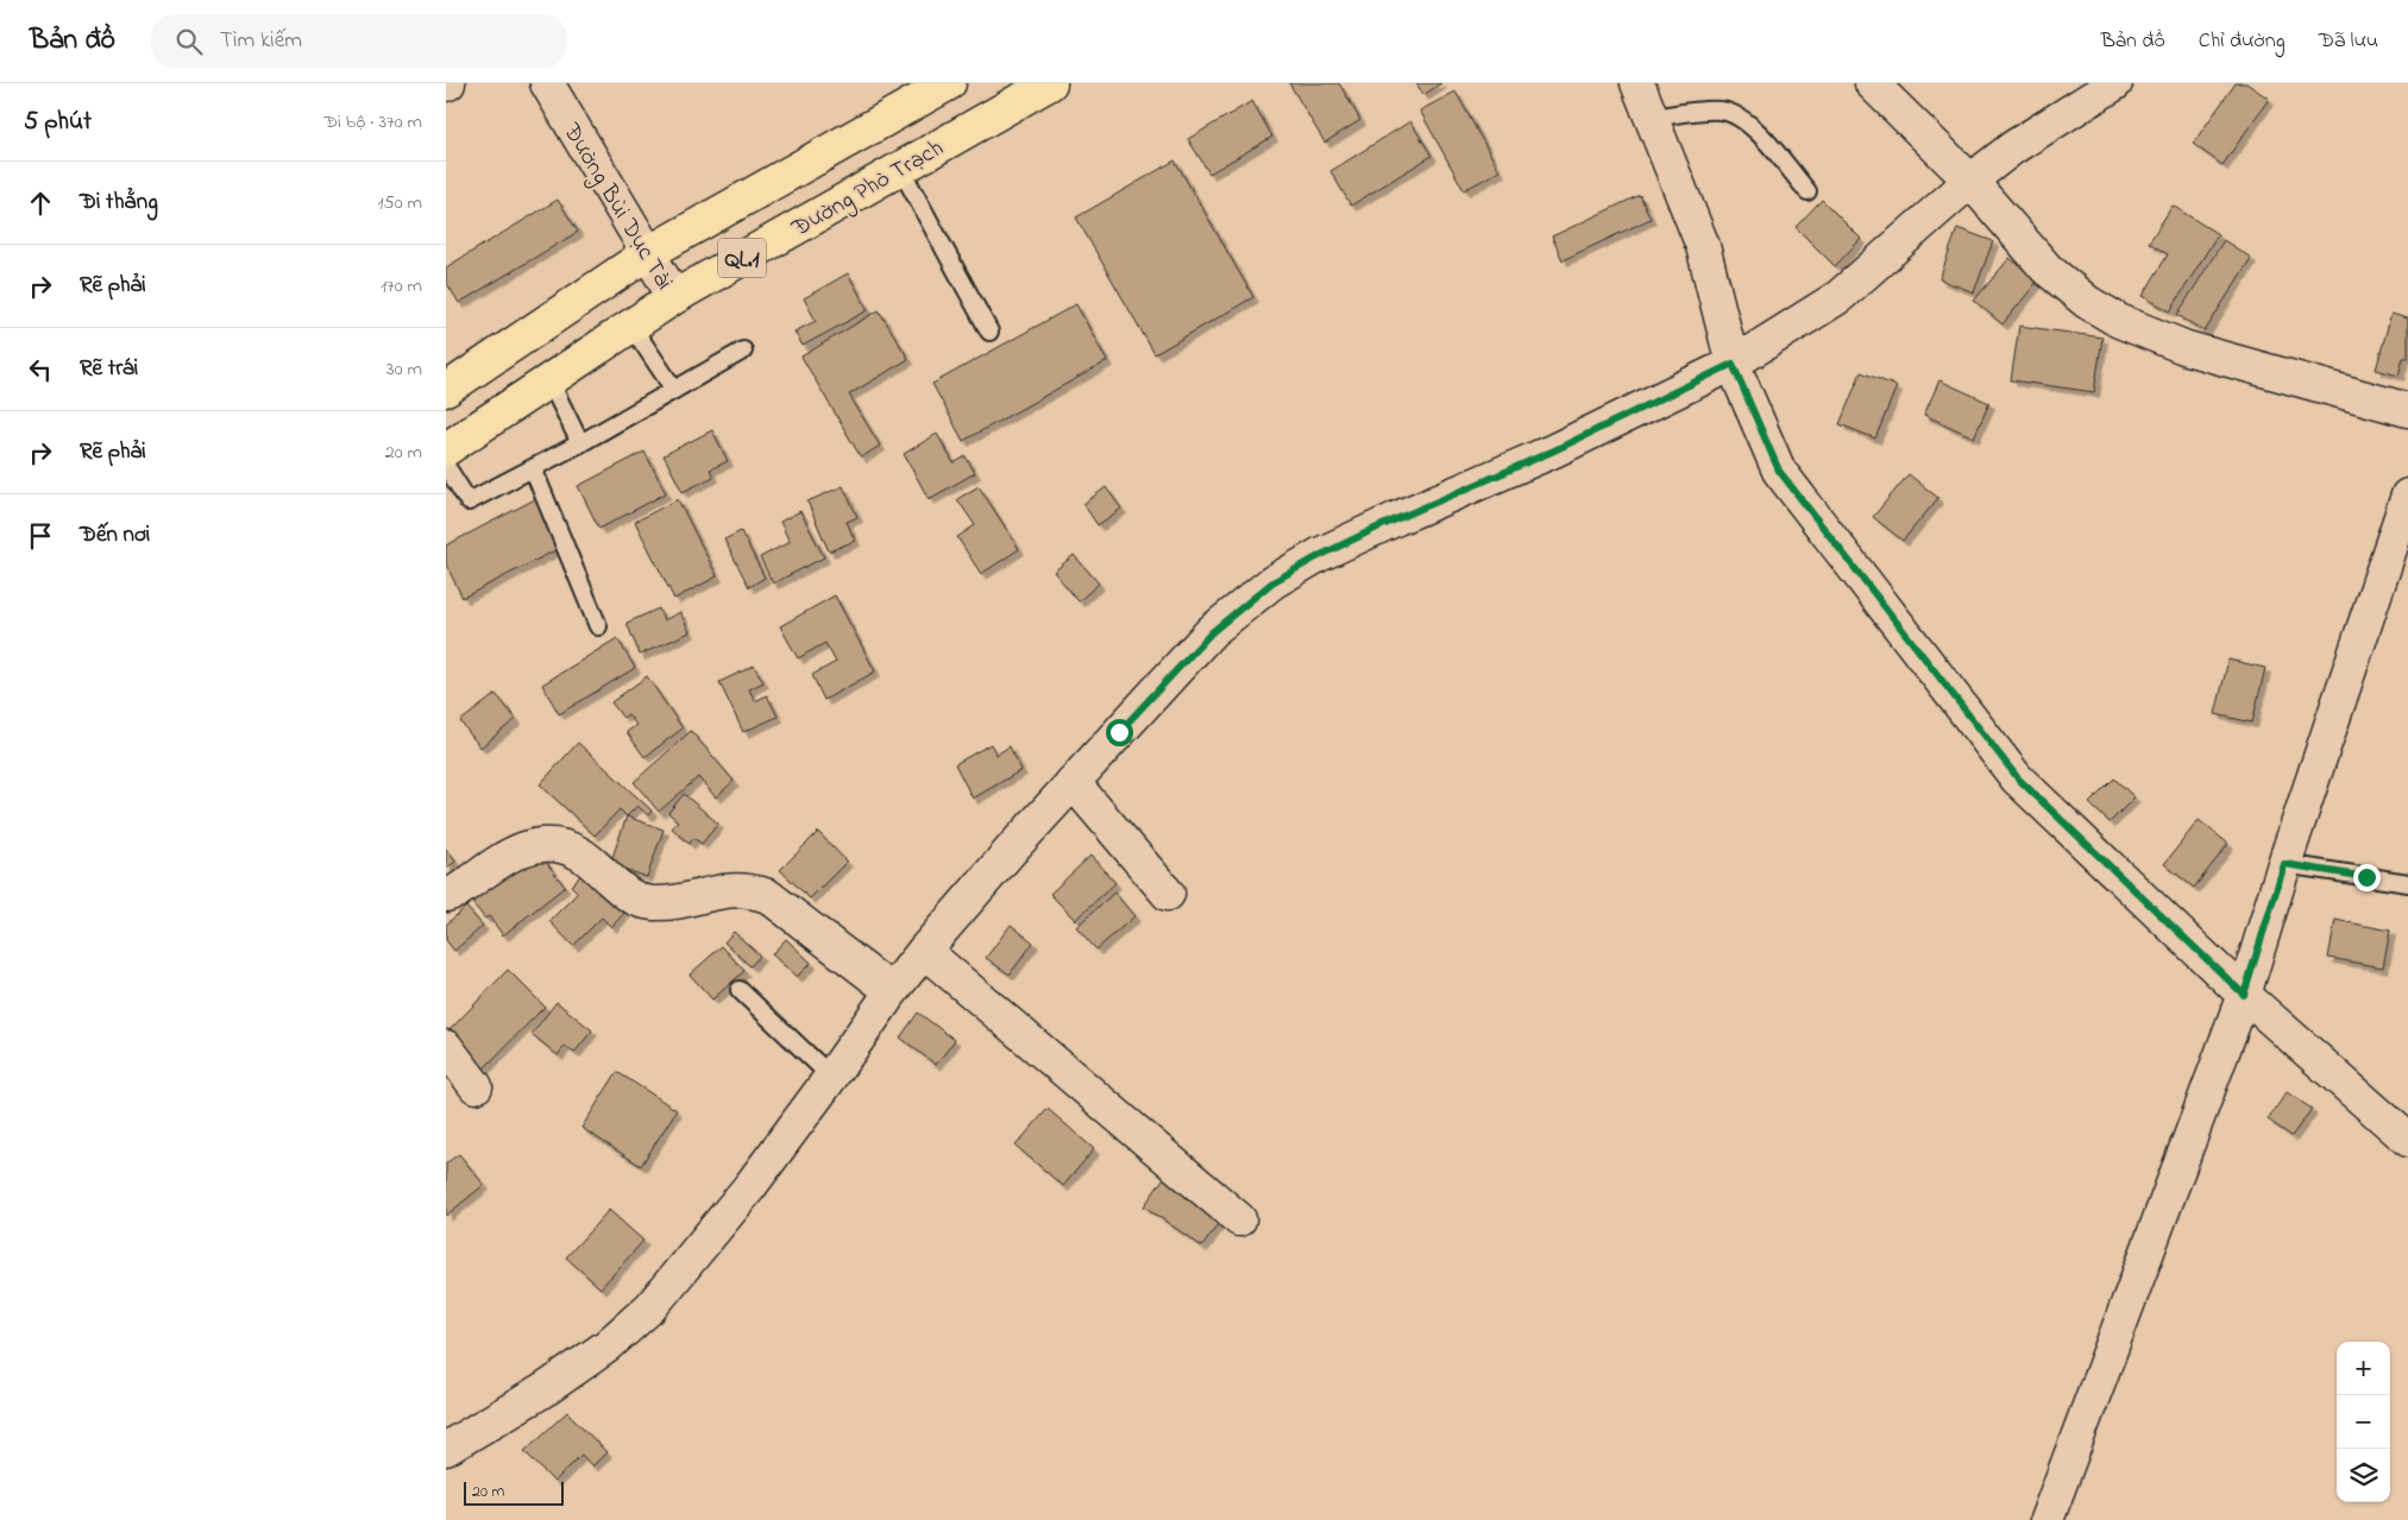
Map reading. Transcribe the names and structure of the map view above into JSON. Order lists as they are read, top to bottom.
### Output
{
  "streets": {
    "highway": ["Đường Phò Trạch", "QL.1"],
    "street": ["Đường Bùi Dục Tài"]
  },
  "crossings": [
    ["Đường Phò Trạch", "Đường Bùi Dục Tài"]
  ],
  "scale_bar": "20 m",
  "page": {
    "header": "Bản đồ",
    "search": "Tìm kiếm",
    "nav": ["Bản đồ", "Chỉ đường", "Đã lưu"],
    "heading": ["5 phút", "Đi bộ · 370 m"],
    "list": [
      ["Đi thẳng", "150 m"],
      ["Rẽ phải", "170 m"],
      ["Rẽ trái", "30 m"],
      ["Rẽ phải", "20 m"],
      "Đến nơi"
    ],
    "map_buttons": ["+", "−"],
    "scale": "20 m"
  }
}
